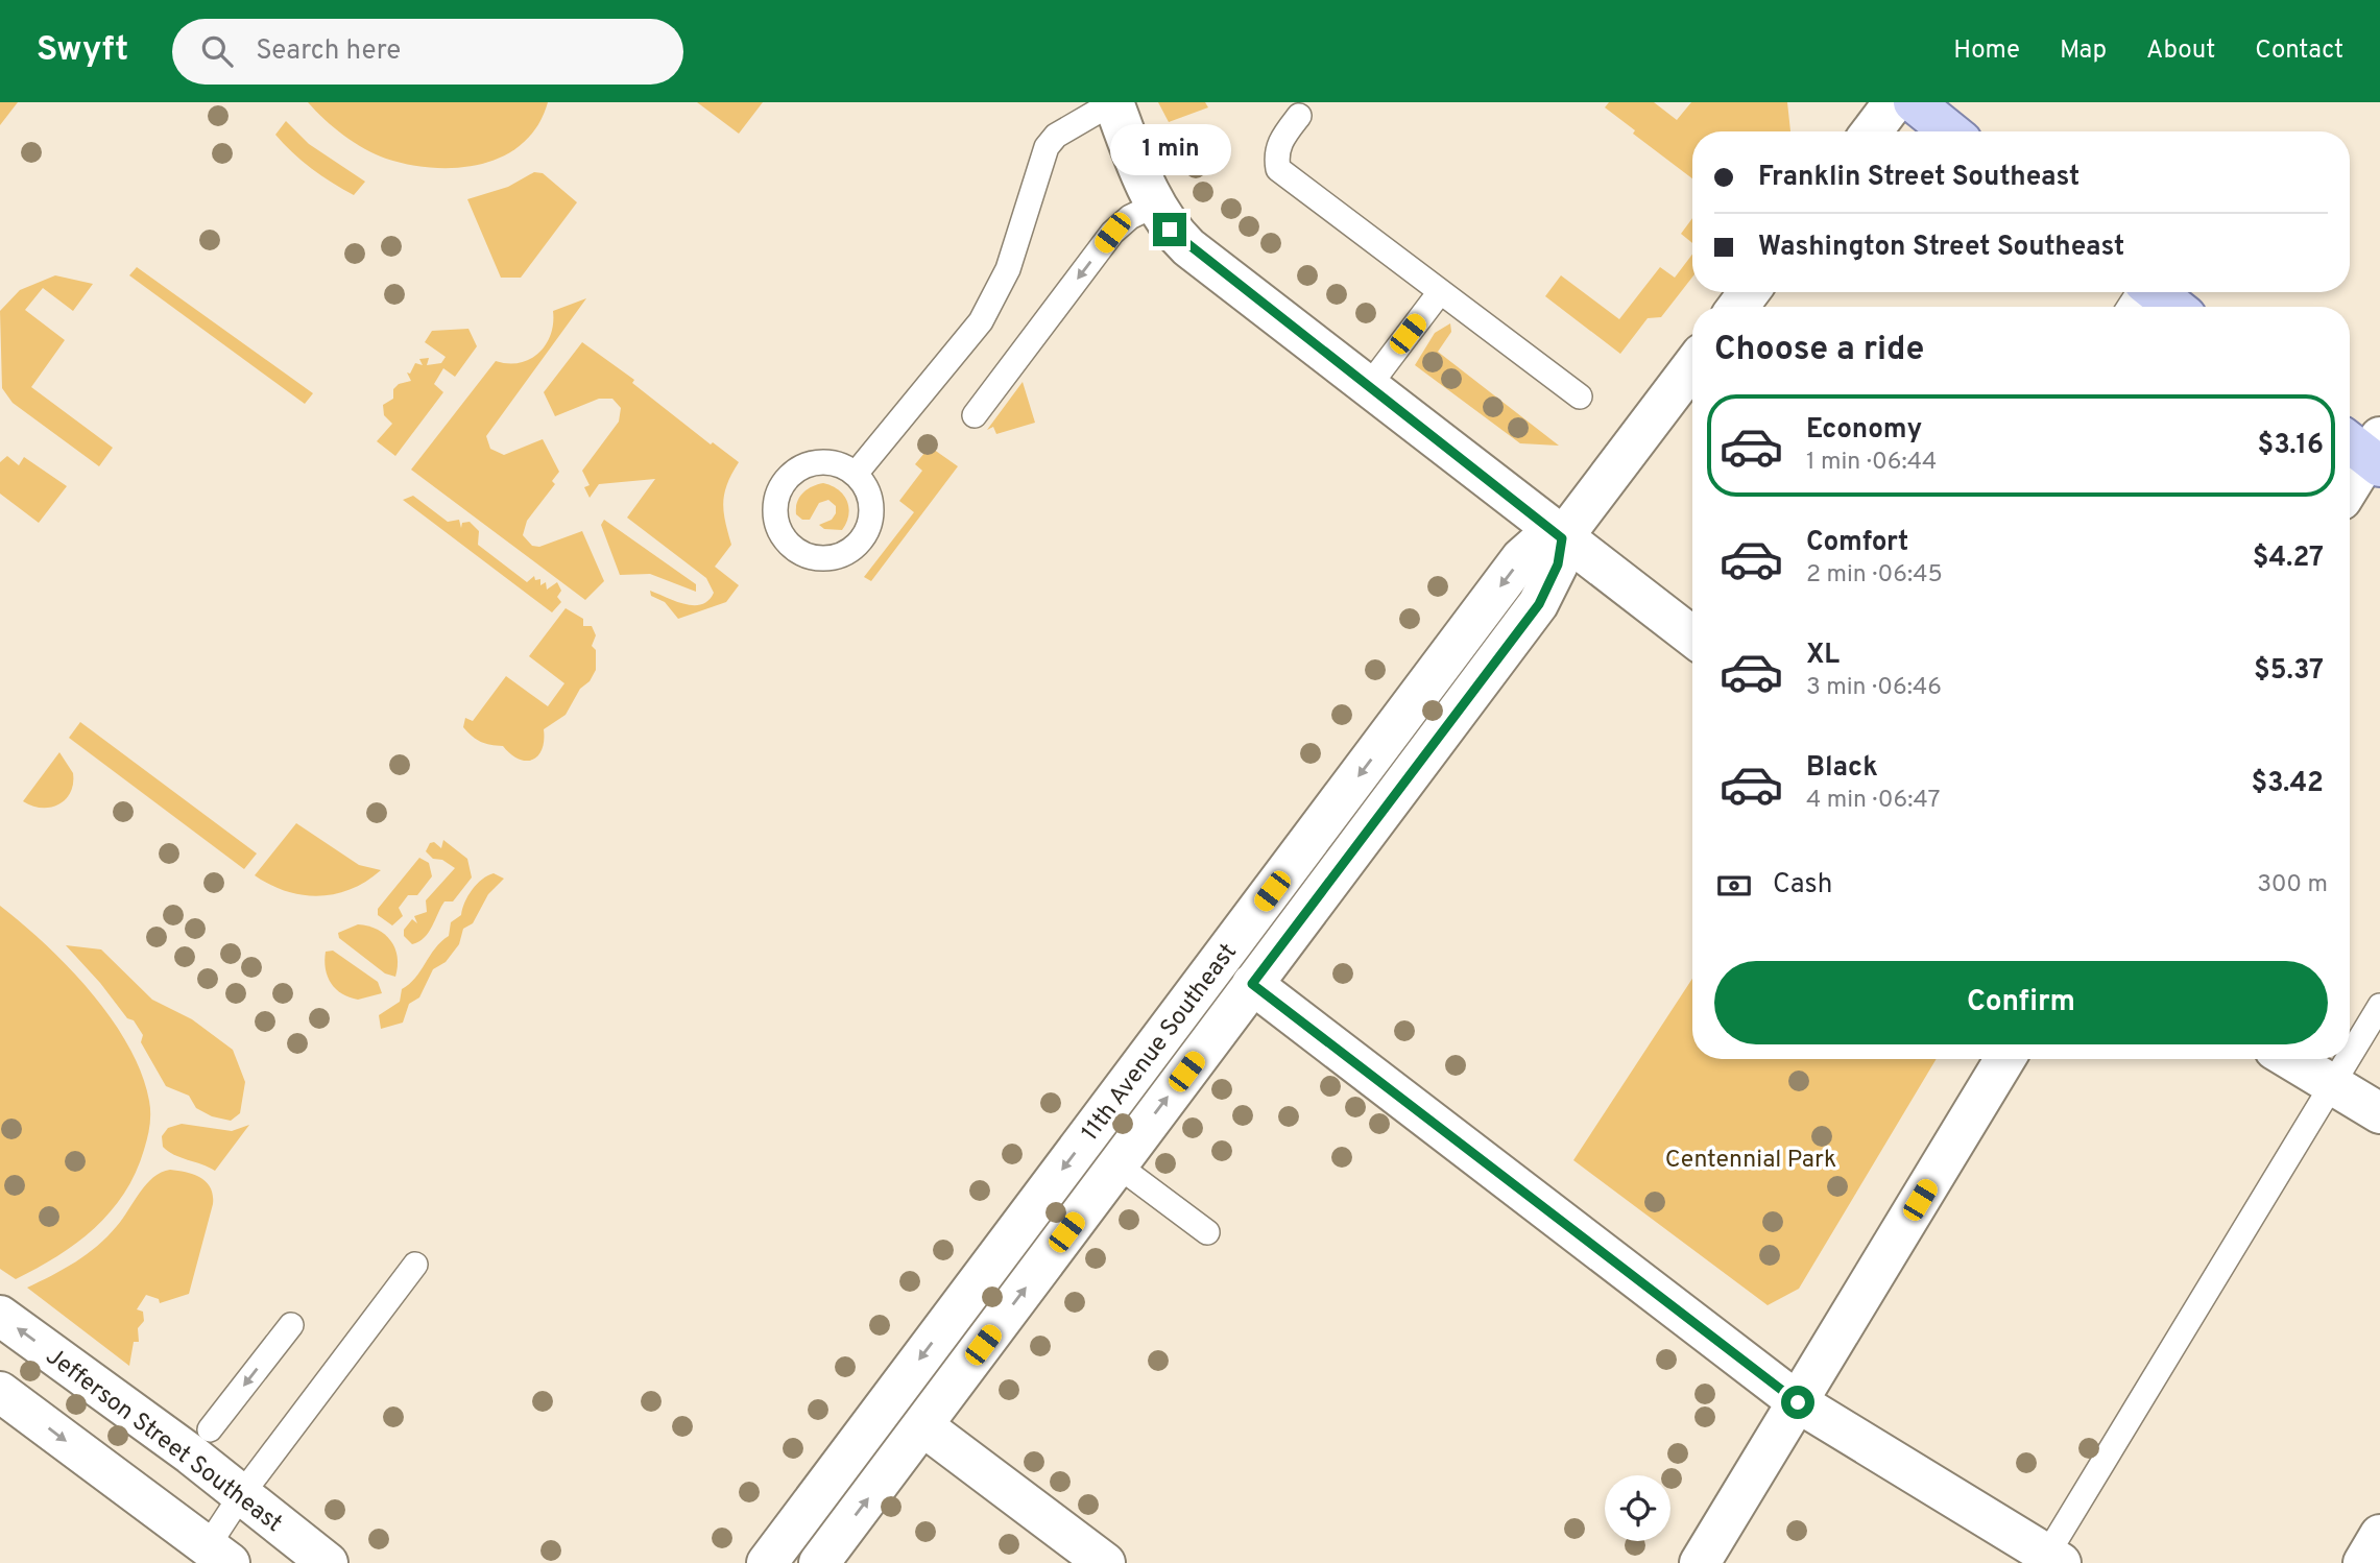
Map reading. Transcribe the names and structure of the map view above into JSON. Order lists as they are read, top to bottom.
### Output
{
  "streets": {
    "street": ["11th Avenue Southeast", "Jefferson Street Southeast"]
  },
  "parks": ["Centennial Park"],
  "page": {
    "header": "Swyft",
    "search": "Search here",
    "nav": [
      "Home",
      "Map",
      "About",
      "Contact"
    ],
    "bubble": "1 min",
    "banner": ["Franklin Street Southeast", "Washington Street Southeast"],
    "heading": "Choose a ride",
    "list": [
      {
        "name": "Economy",
        "note": "1 min · 06:44",
        "value": "$3.16"
      },
      {
        "name": "Comfort",
        "note": "2 min · 06:45",
        "value": "$4.27"
      },
      {
        "name": "XL",
        "note": "3 min · 06:46",
        "value": "$5.37"
      },
      {
        "name": "Black",
        "note": "4 min · 06:47",
        "value": "$3.42"
      }
    ],
    "pay": ["Cash", "300 m"],
    "buttons": "Confirm"
  }
}
